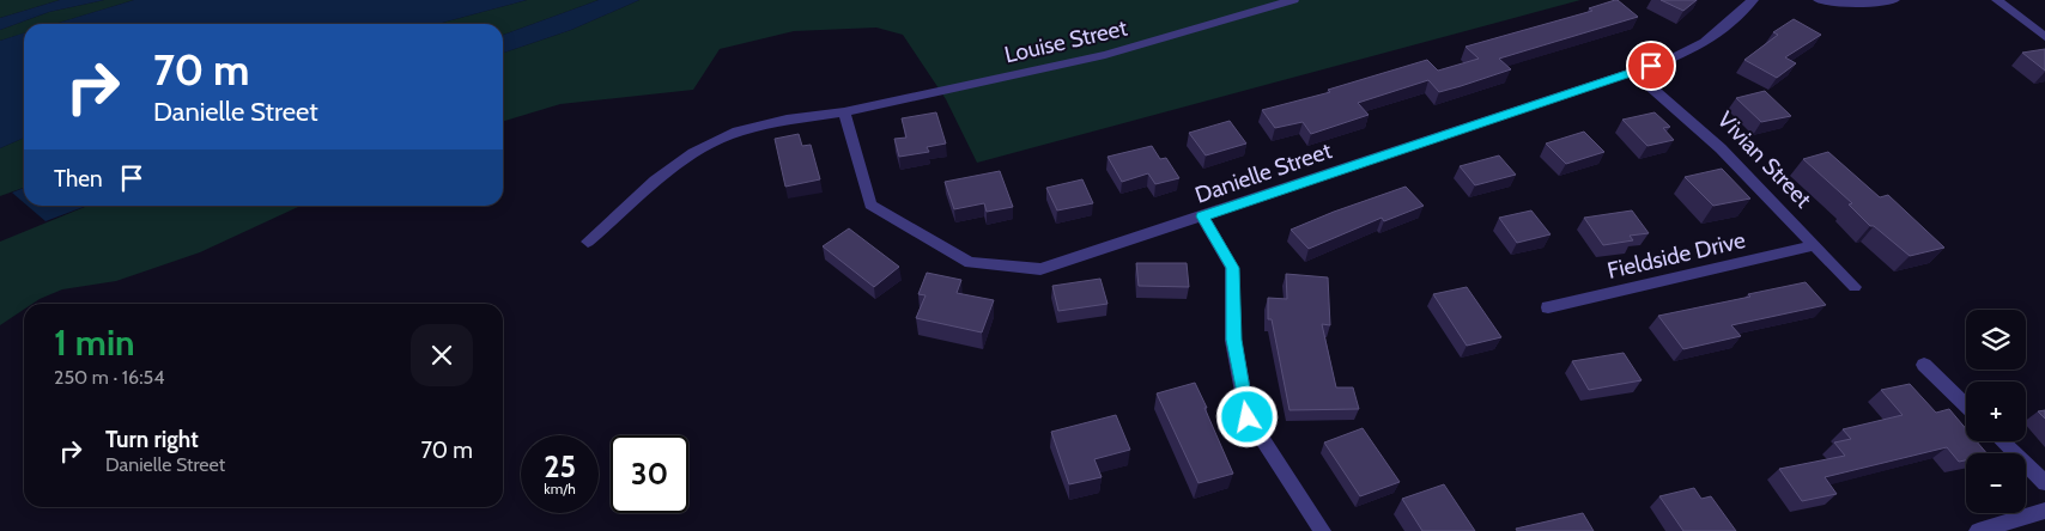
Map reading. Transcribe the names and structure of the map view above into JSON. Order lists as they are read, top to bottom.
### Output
{
  "streets": {
    "street": [
      "Louise Street",
      "Vivian Street",
      "Danielle Street",
      "Fieldside Drive"
    ]
  },
  "crossings": [
    ["Louise Street", "Danielle Street"],
    ["Vivian Street", "Danielle Street"],
    ["Vivian Street", "Fieldside Drive"]
  ],
  "page": {
    "turn": ["70 m", "Danielle Street"],
    "then": "Then",
    "heading": ["1 min", "250 m · 16:54"],
    "map_buttons": ["+", "−"],
    "list": [
      {
        "name": "Turn right",
        "note": "Danielle Street",
        "value": "70 m"
      }
    ],
    "speed": "25 km/h",
    "limit": "30"
  }
}
